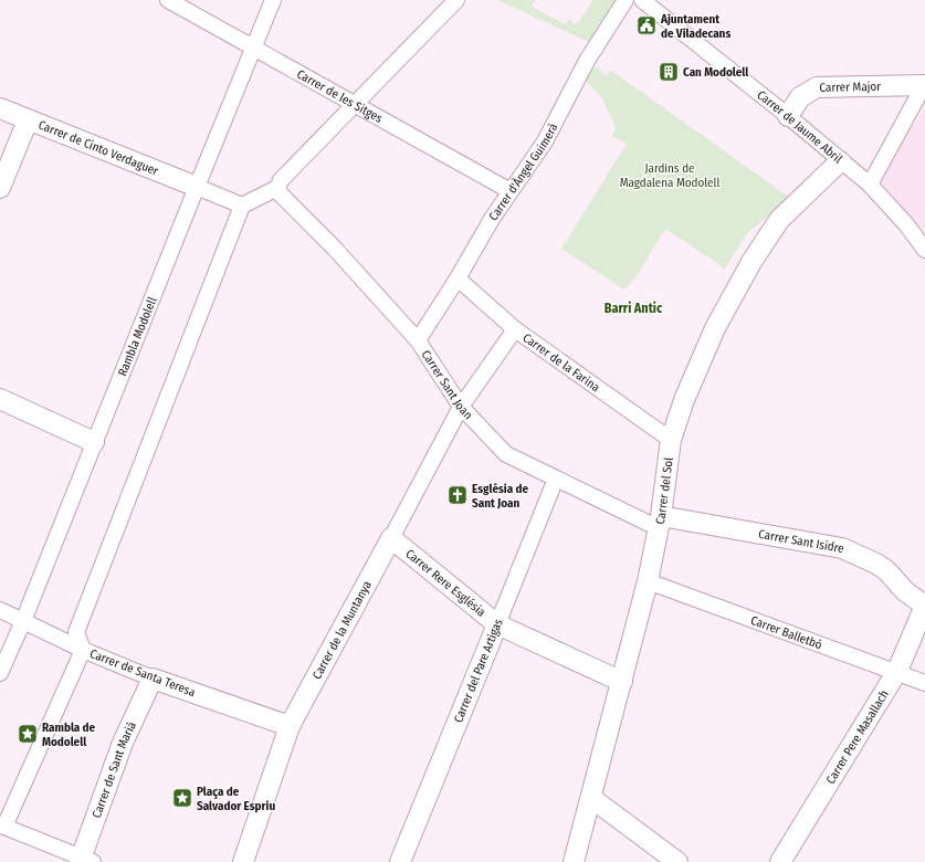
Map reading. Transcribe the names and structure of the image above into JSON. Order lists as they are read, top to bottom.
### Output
{
  "streets": {
    "street": [
      "Carrer Major",
      "Carrer de les Sitges",
      "Carrer de Jaume Abril",
      "Carrer de Cinto Verdaguer",
      "Carrer d'Àngel Guimerà",
      "Rambla Modolell",
      "Carrer de la Farina",
      "Carrer Sant Joan",
      "Carrer del Sol",
      "Carrer Sant Isidre",
      "Carrer Rere Església",
      "Carrer de la Muntanya",
      "Carrer Balletbó",
      "Carrer del Pare Artigas",
      "Carrer de Santa Teresa",
      "Carrer Pere Masallach",
      "Carrer de Sant Marià"
    ]
  },
  "crossings": [
    ["Carrer Major", "Carrer de Jaume Abril"],
    ["Carrer de les Sitges", "Carrer d'Àngel Guimerà"],
    ["Carrer de les Sitges", "Rambla Modolell"],
    ["Carrer de Jaume Abril", "Carrer del Sol"],
    ["Carrer de Cinto Verdaguer", "Rambla Modolell"],
    ["Carrer d'Àngel Guimerà", "Carrer de la Farina"],
    ["Carrer d'Àngel Guimerà", "Carrer Sant Joan"],
    ["Rambla Modolell", "Carrer de Santa Teresa"],
    ["Carrer de la Farina", "Carrer del Sol"],
    ["Carrer de la Farina", "Carrer de la Muntanya"],
    ["Carrer Sant Joan", "Carrer del Sol"],
    ["Carrer Sant Joan", "Carrer Sant Isidre"],
    ["Carrer Sant Joan", "Carrer de la Muntanya"],
    ["Carrer Sant Joan", "Carrer del Pare Artigas"],
    ["Carrer del Sol", "Carrer Sant Isidre"],
    ["Carrer del Sol", "Carrer Rere Església"],
    ["Carrer del Sol", "Carrer Balletbó"],
    ["Carrer Sant Isidre", "Carrer Pere Masallach"],
    ["Carrer Rere Església", "Carrer de la Muntanya"],
    ["Carrer Rere Església", "Carrer del Pare Artigas"],
    ["Carrer de la Muntanya", "Carrer de Santa Teresa"],
    ["Carrer Balletbó", "Carrer Pere Masallach"],
    ["Carrer de Santa Teresa", "Carrer de Sant Marià"]
  ],
  "districts": ["Barri Antic"],
  "parks": ["Jardins de Magdalena Modolell"],
  "places": {
    "public building": ["Ajuntament de Viladecans"],
    "building": ["Can Modolell"],
    "church": ["Església de Sant Joan"],
    "place": ["Rambla de Modolell", "Plaça de Salvador Espriu"]
  }
}
